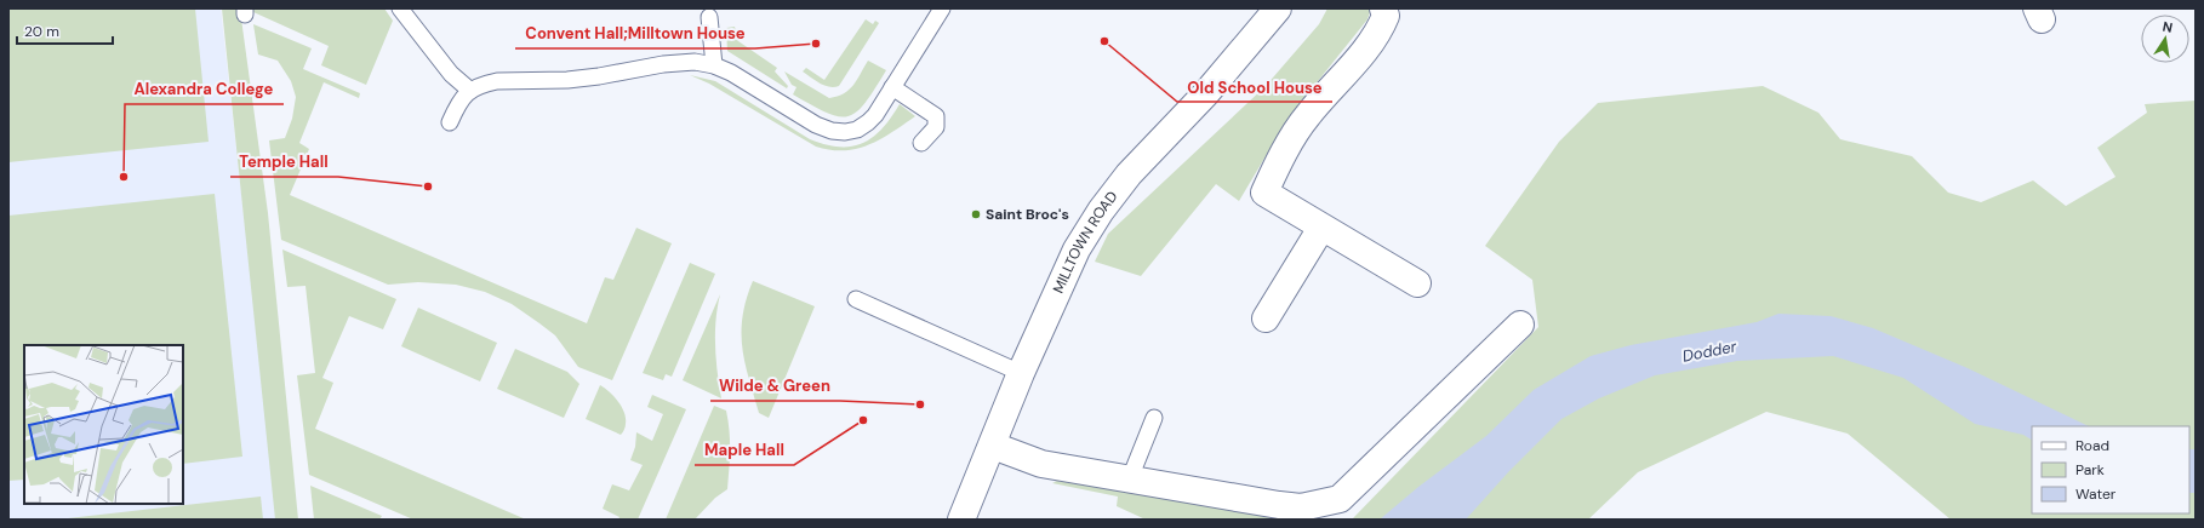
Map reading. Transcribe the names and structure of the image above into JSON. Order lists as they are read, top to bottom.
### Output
{
  "streets": {
    "street": ["MILLTOWN ROAD"]
  },
  "water": ["Dodder"],
  "places": [
    "Old School House",
    "Convent Hall;Milltown House",
    "Alexandra College",
    "Temple Hall",
    "Saint Broc's",
    "Wilde & Green",
    "Maple Hall"
  ],
  "legend": ["Road", "Park", "Water"],
  "scale_bar": "20 m",
  "north": "top"
}
